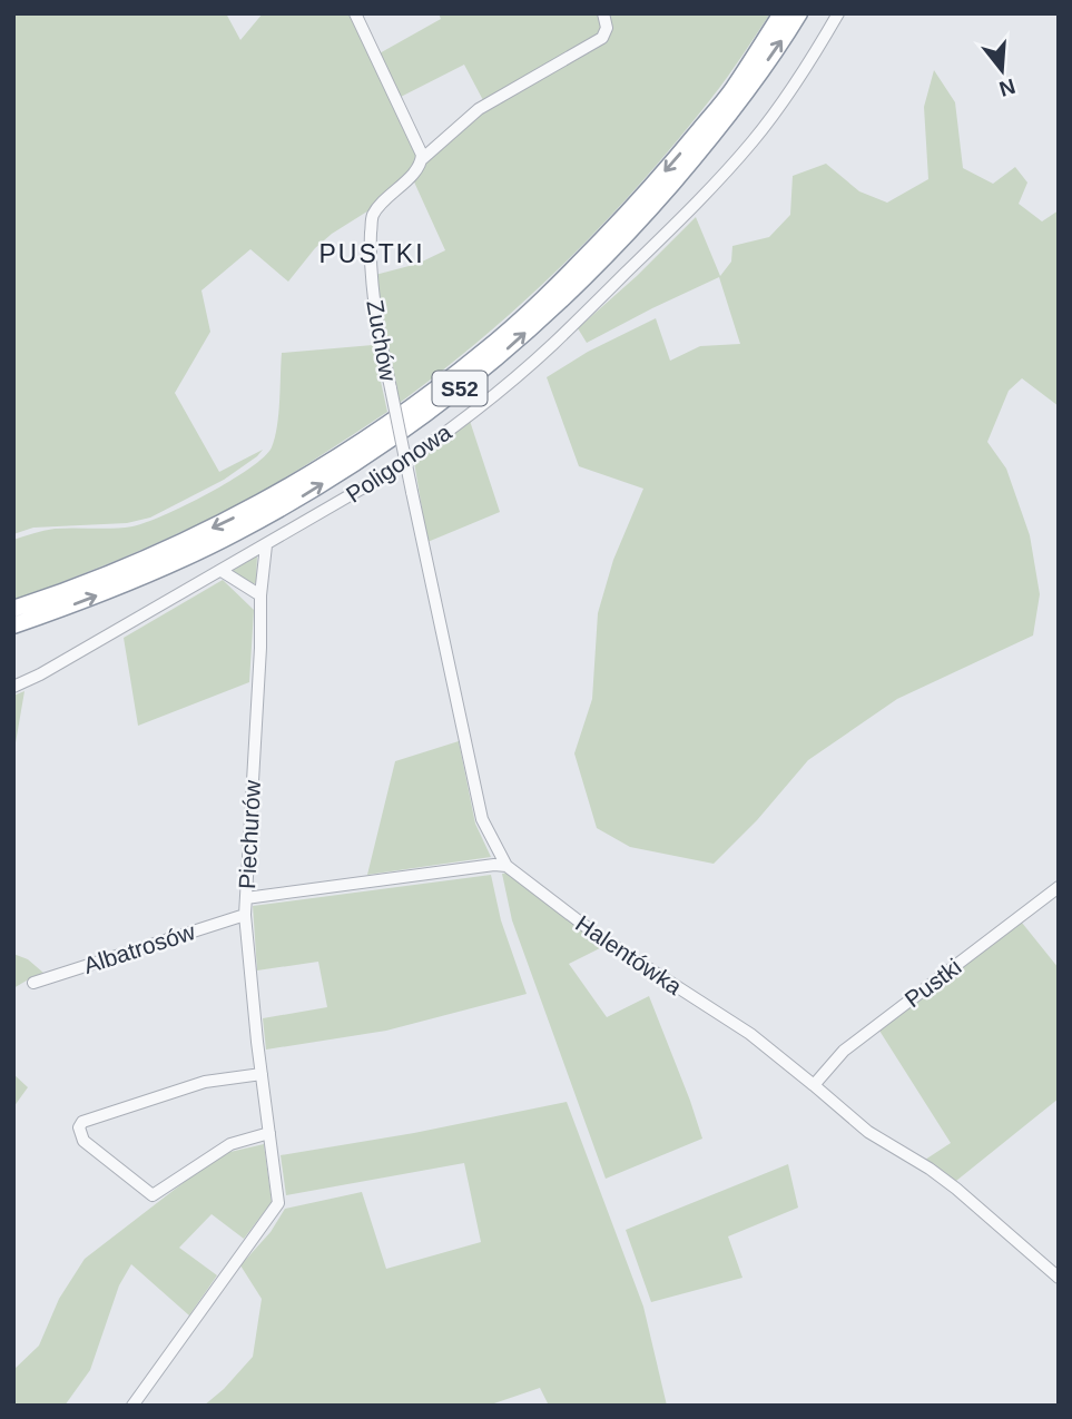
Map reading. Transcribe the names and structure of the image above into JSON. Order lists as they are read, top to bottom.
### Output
{
  "streets": {
    "highway": ["S52"],
    "street": [
      "Zuchów",
      "Poligonowa",
      "Piechurów",
      "Albatrosów",
      "Halentówka",
      "Pustki"
    ]
  },
  "crossings": [
    ["Zuchów", "Halentówka"],
    ["Poligonowa", "Piechurów"],
    ["Piechurów", "Albatrosów"],
    ["Halentówka", "Pustki"]
  ],
  "districts": ["PUSTKI"],
  "north": "bottom"
}
